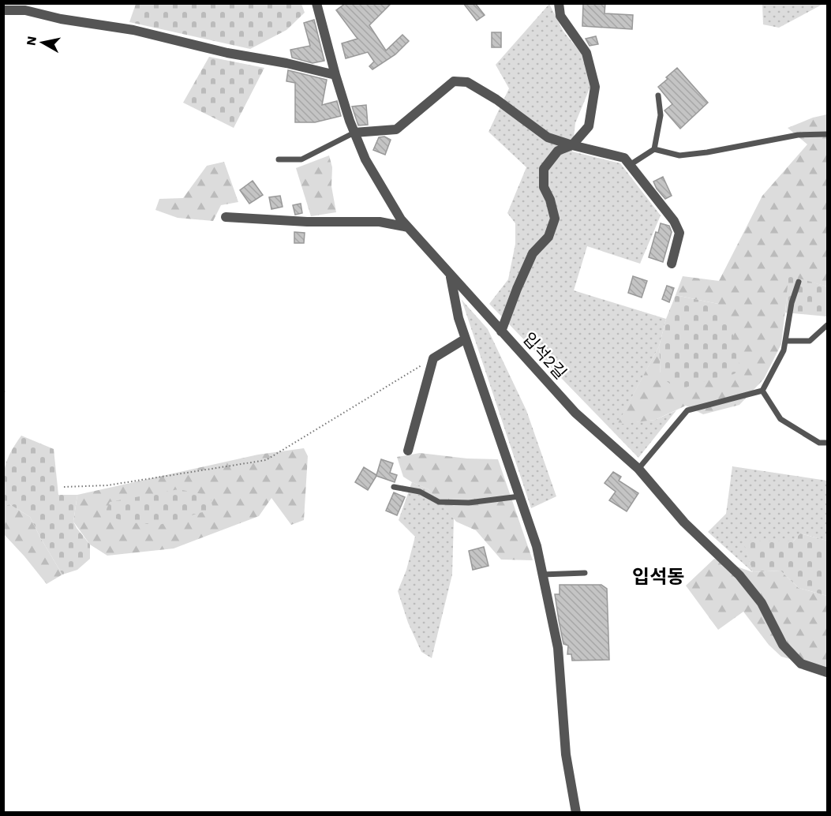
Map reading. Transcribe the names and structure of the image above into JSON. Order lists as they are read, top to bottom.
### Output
{
  "streets": {
    "street": ["입석2길"]
  },
  "districts": ["입석동"],
  "north": "left"
}
